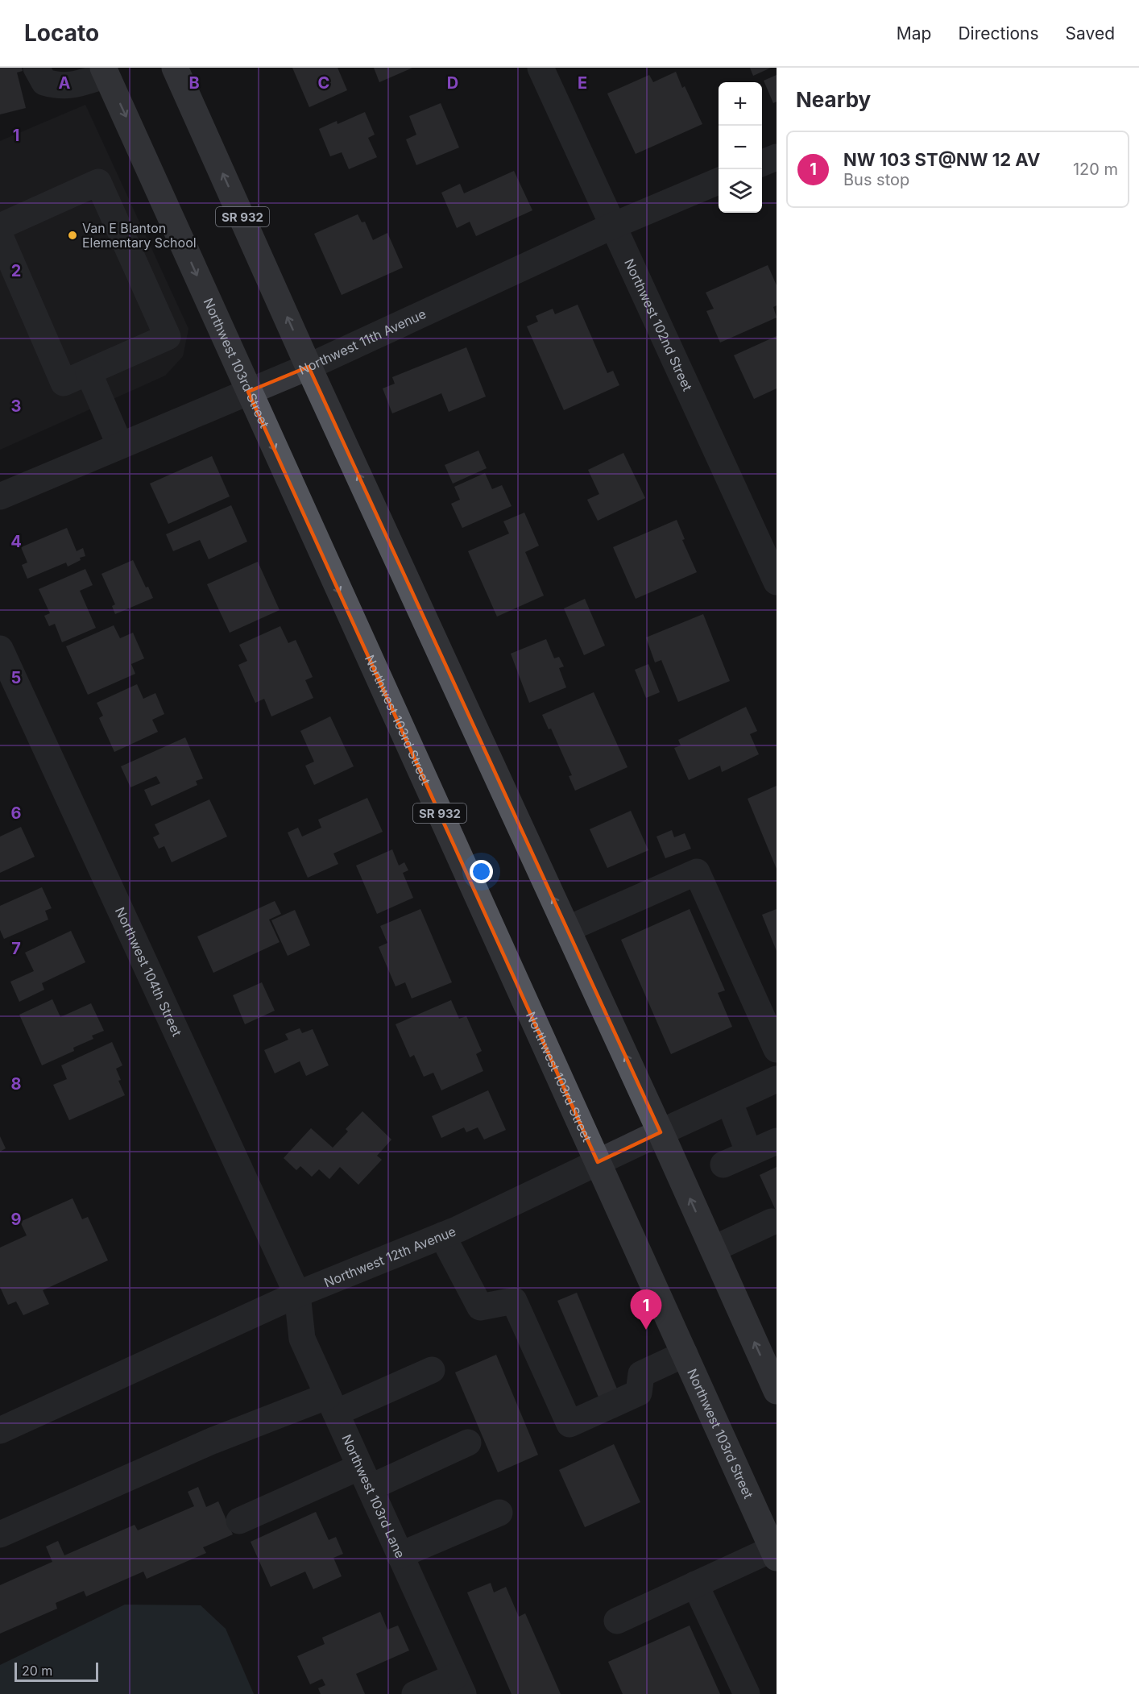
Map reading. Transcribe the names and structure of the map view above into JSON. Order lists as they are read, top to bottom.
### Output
{
  "streets": {
    "main road": ["SR 932", "Northwest 103rd Street"],
    "street": [
      "Northwest 102nd Street",
      "Northwest 11th Avenue",
      "Northwest 104th Street",
      "Northwest 12th Avenue",
      "Northwest 103rd Lane"
    ]
  },
  "crossings": [
    ["SR 932", "Northwest 11th Avenue"],
    ["SR 932", "Northwest 12th Avenue"],
    ["Northwest 102nd Street", "Northwest 11th Avenue"],
    ["Northwest 11th Avenue", "Northwest 103rd Street"],
    ["Northwest 103rd Street", "Northwest 12th Avenue"],
    ["Northwest 104th Street", "Northwest 12th Avenue"],
    ["Northwest 104th Street", "Northwest 103rd Lane"],
    ["Northwest 12th Avenue", "Northwest 103rd Lane"]
  ],
  "places": ["Van E Blanton Elementary School"],
  "scale_bar": "20 m",
  "page": {
    "header": "Locato",
    "nav": ["Map", "Directions", "Saved"],
    "heading": "Nearby",
    "map_buttons": ["+", "−"],
    "list": [
      {
        "mark": "1",
        "name": "NW 103 ST@NW 12 AV",
        "note": "Bus stop",
        "value": "120 m"
      }
    ],
    "pins": "1",
    "scale": "20 m"
  },
  "grid": {
    "columns": [
      "A",
      "B",
      "C",
      "D",
      "E"
    ],
    "rows": [
      "1",
      "2",
      "3",
      "4",
      "5",
      "6",
      "7",
      "8",
      "9"
    ]
  }
}
